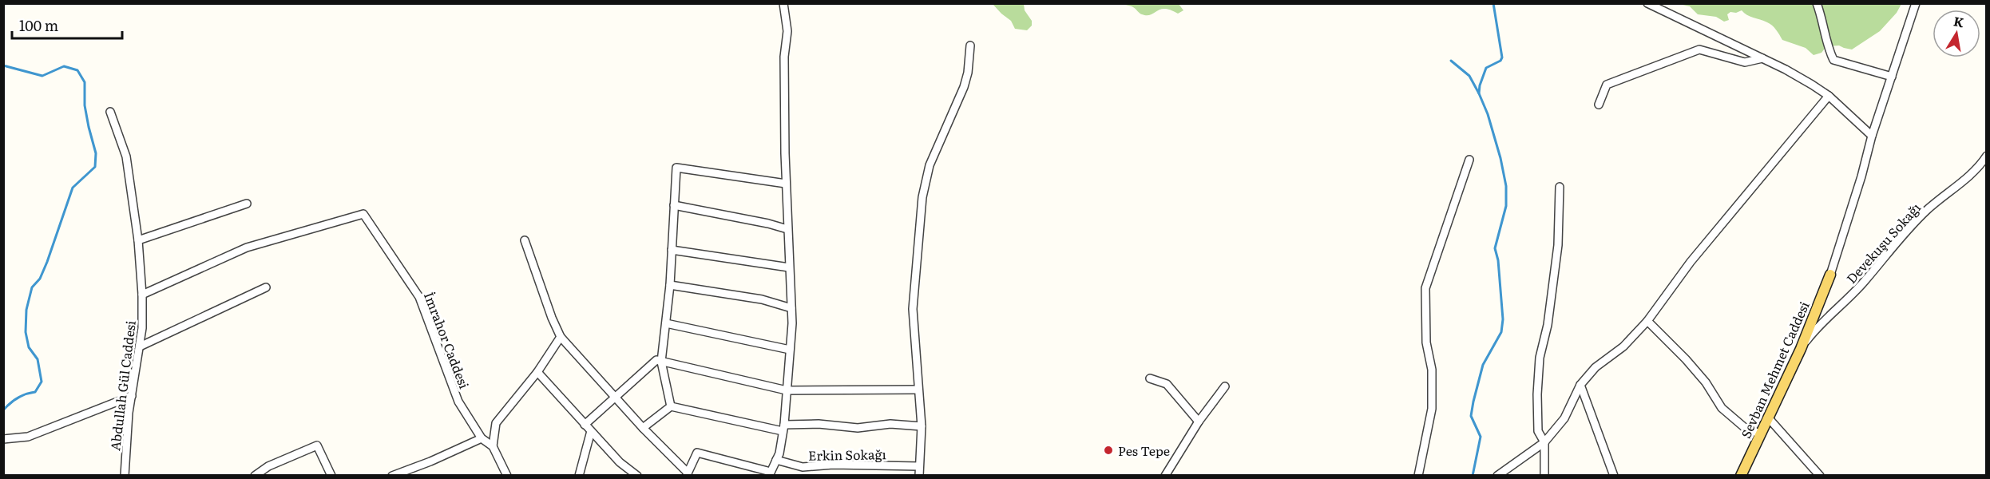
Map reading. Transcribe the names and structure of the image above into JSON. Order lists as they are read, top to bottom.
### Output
{
  "streets": {
    "main road": ["Sevban Mehmet Caddesi"],
    "street": [
      "Devekuşu Sokağı",
      "İmrahor Caddesi",
      "Abdullah Gül Caddesi",
      "Erkin Sokağı"
    ]
  },
  "crossings": [
    ["Devekuşu Sokağı", "Sevban Mehmet Caddesi"],
    ["İmrahor Caddesi", "Abdullah Gül Caddesi"]
  ],
  "places": ["Pes Tepe"],
  "scale_bar": "100 m",
  "north": "top"
}
